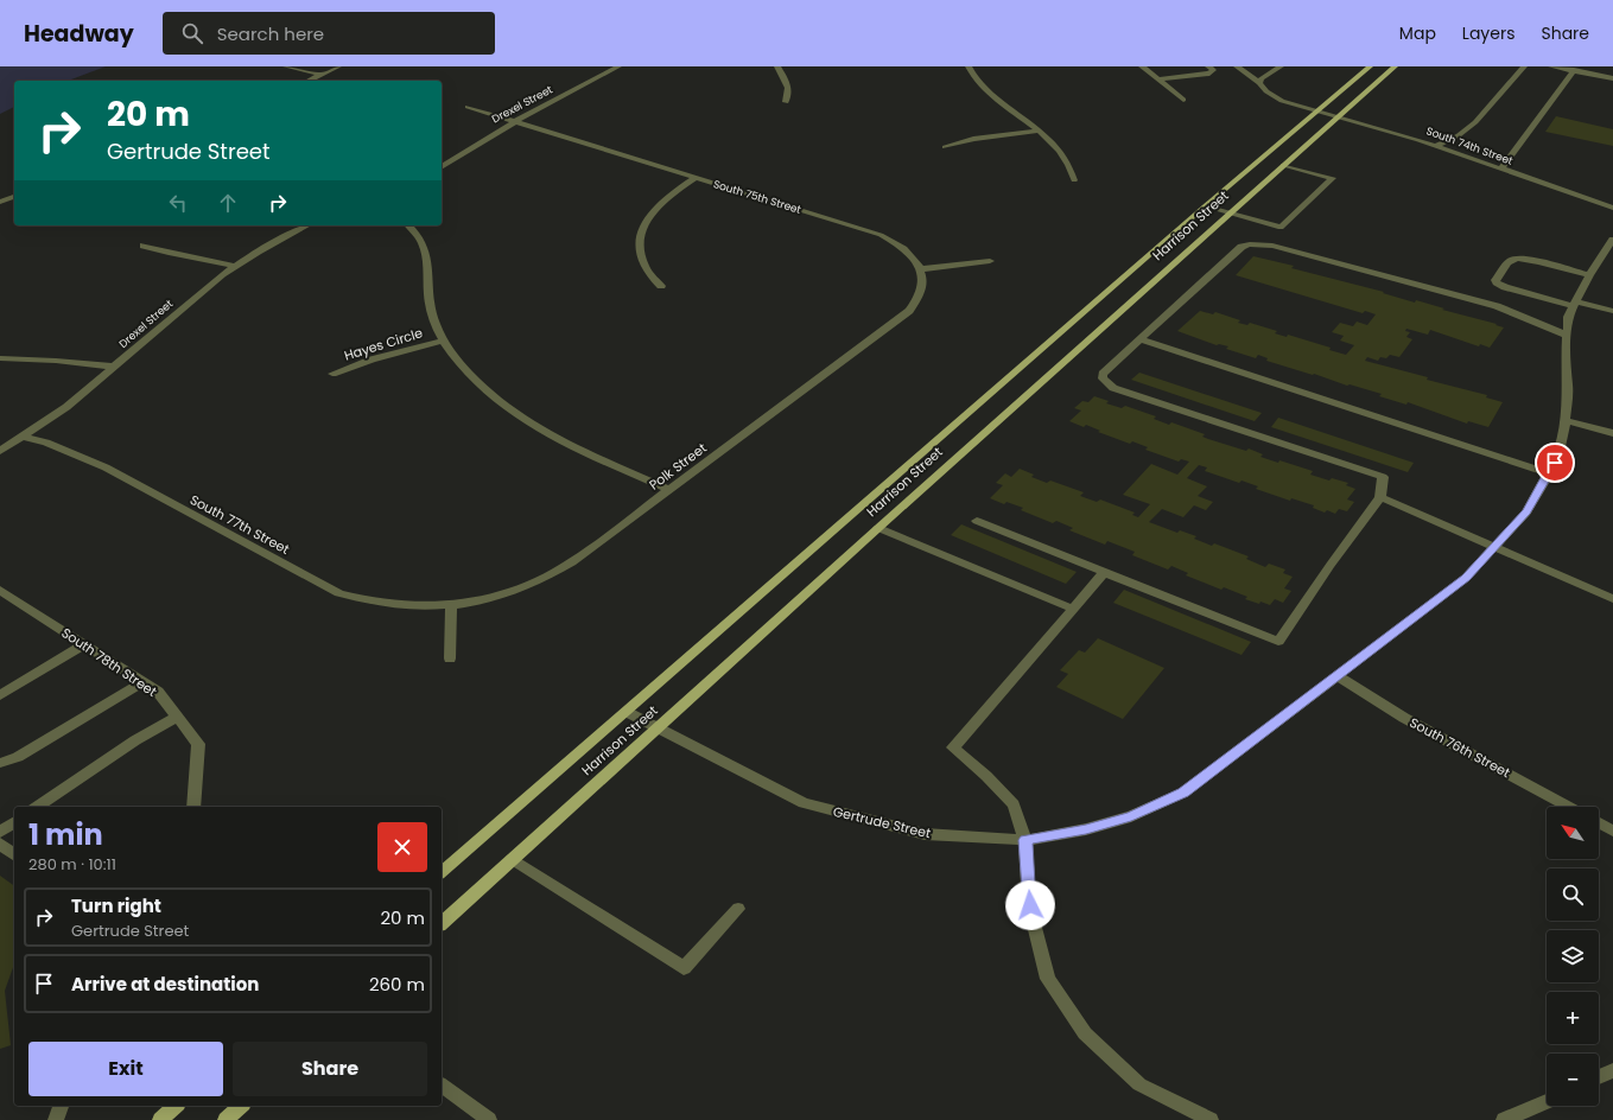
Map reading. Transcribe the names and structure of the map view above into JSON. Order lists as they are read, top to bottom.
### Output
{
  "streets": {
    "main road": ["Harrison Street"],
    "street": [
      "Drexel Street",
      "South 74th Street",
      "South 75th Street",
      "Hayes Circle",
      "Polk Street",
      "South 77th Street",
      "South 78th Street",
      "South 76th Street",
      "Gertrude Street"
    ]
  },
  "crossings": [
    ["Drexel Street", "South 75th Street"],
    ["Drexel Street", "South 77th Street"],
    ["South 74th Street", "Harrison Street"],
    ["South 75th Street", "Polk Street"],
    ["Harrison Street", "Gertrude Street"],
    ["Polk Street", "South 77th Street"],
    ["South 76th Street", "Gertrude Street"]
  ],
  "north": "top left",
  "page": {
    "header": "Headway",
    "search": "Search here",
    "nav": ["Map", "Layers", "Share"],
    "turn": ["20 m", "Gertrude Street"],
    "map_buttons": ["+", "−"],
    "heading": ["1 min", "280 m · 10:11"],
    "list": [
      {
        "name": "Turn right",
        "note": "Gertrude Street",
        "value": "20 m"
      },
      {
        "name": "Arrive at destination",
        "value": "260 m"
      }
    ],
    "buttons": ["Exit", "Share"]
  }
}
